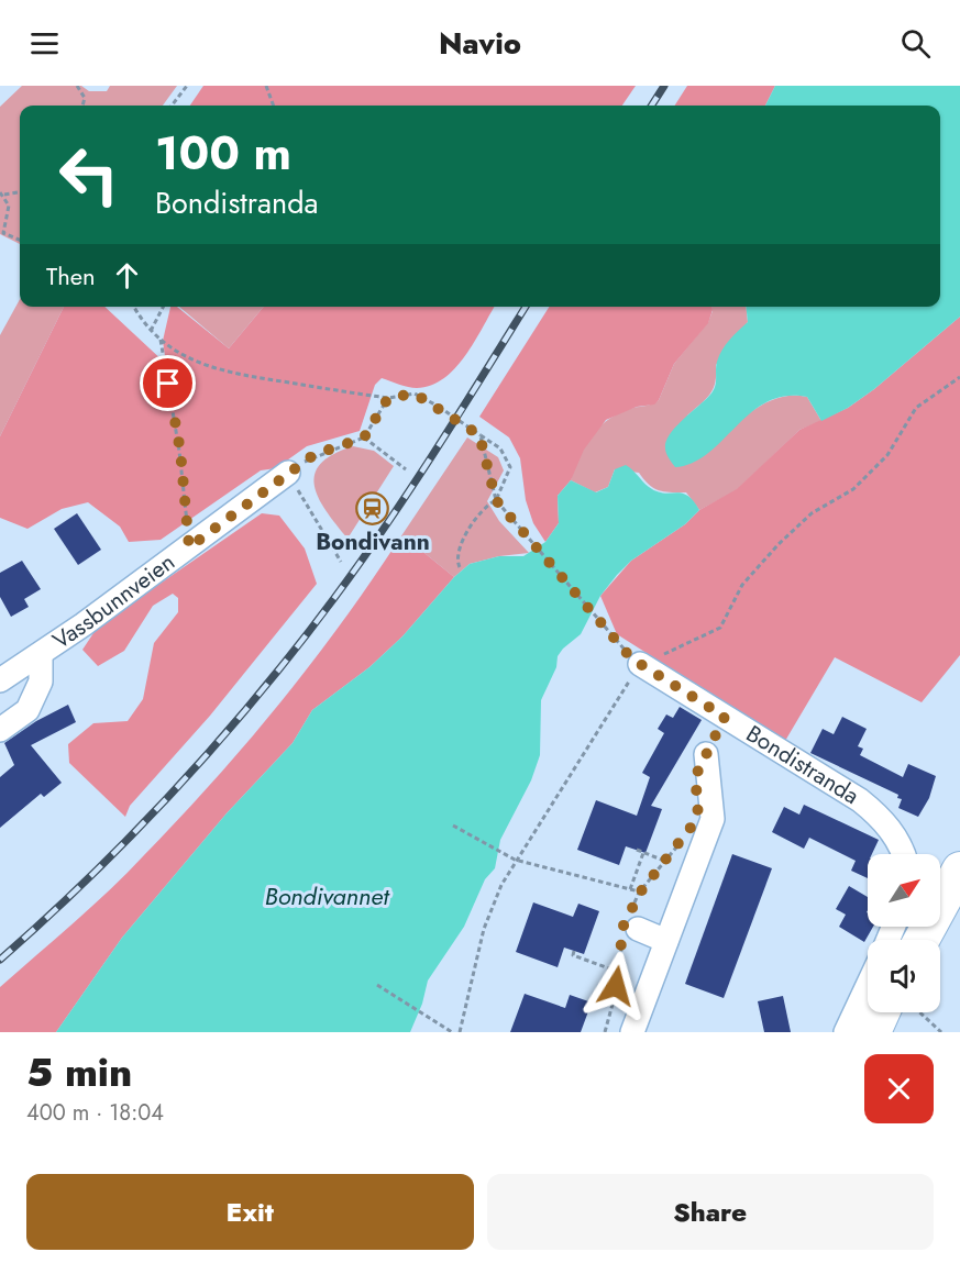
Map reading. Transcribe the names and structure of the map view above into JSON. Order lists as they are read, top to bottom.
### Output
{
  "streets": {
    "street": ["Vassbunnveien", "Bondistranda"]
  },
  "water": ["Bondivannet"],
  "places": {
    "station": ["Bondivann"]
  },
  "north": "top right",
  "page": {
    "header": "Navio",
    "turn": ["100 m", "Bondistranda"],
    "then": "Then",
    "heading": ["5 min", "400 m · 18:04"],
    "buttons": ["Exit", "Share"]
  }
}
